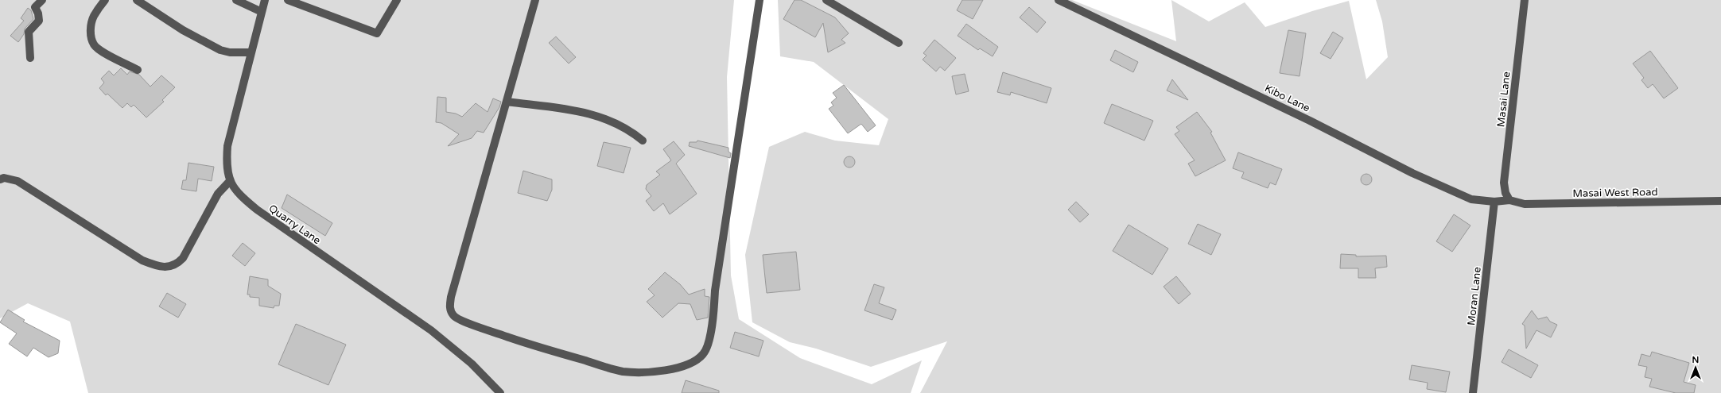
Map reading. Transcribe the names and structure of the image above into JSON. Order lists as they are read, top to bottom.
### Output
{
  "streets": {
    "street": [
      "Kibo Lane",
      "Masai Lane",
      "Masai West Road",
      "Quarry Lane",
      "Moran Lane"
    ]
  },
  "crossings": [
    ["Kibo Lane", "Masai Lane"],
    ["Kibo Lane", "Masai West Road"],
    ["Kibo Lane", "Moran Lane"],
    ["Masai Lane", "Masai West Road"]
  ],
  "north": "top"
}
